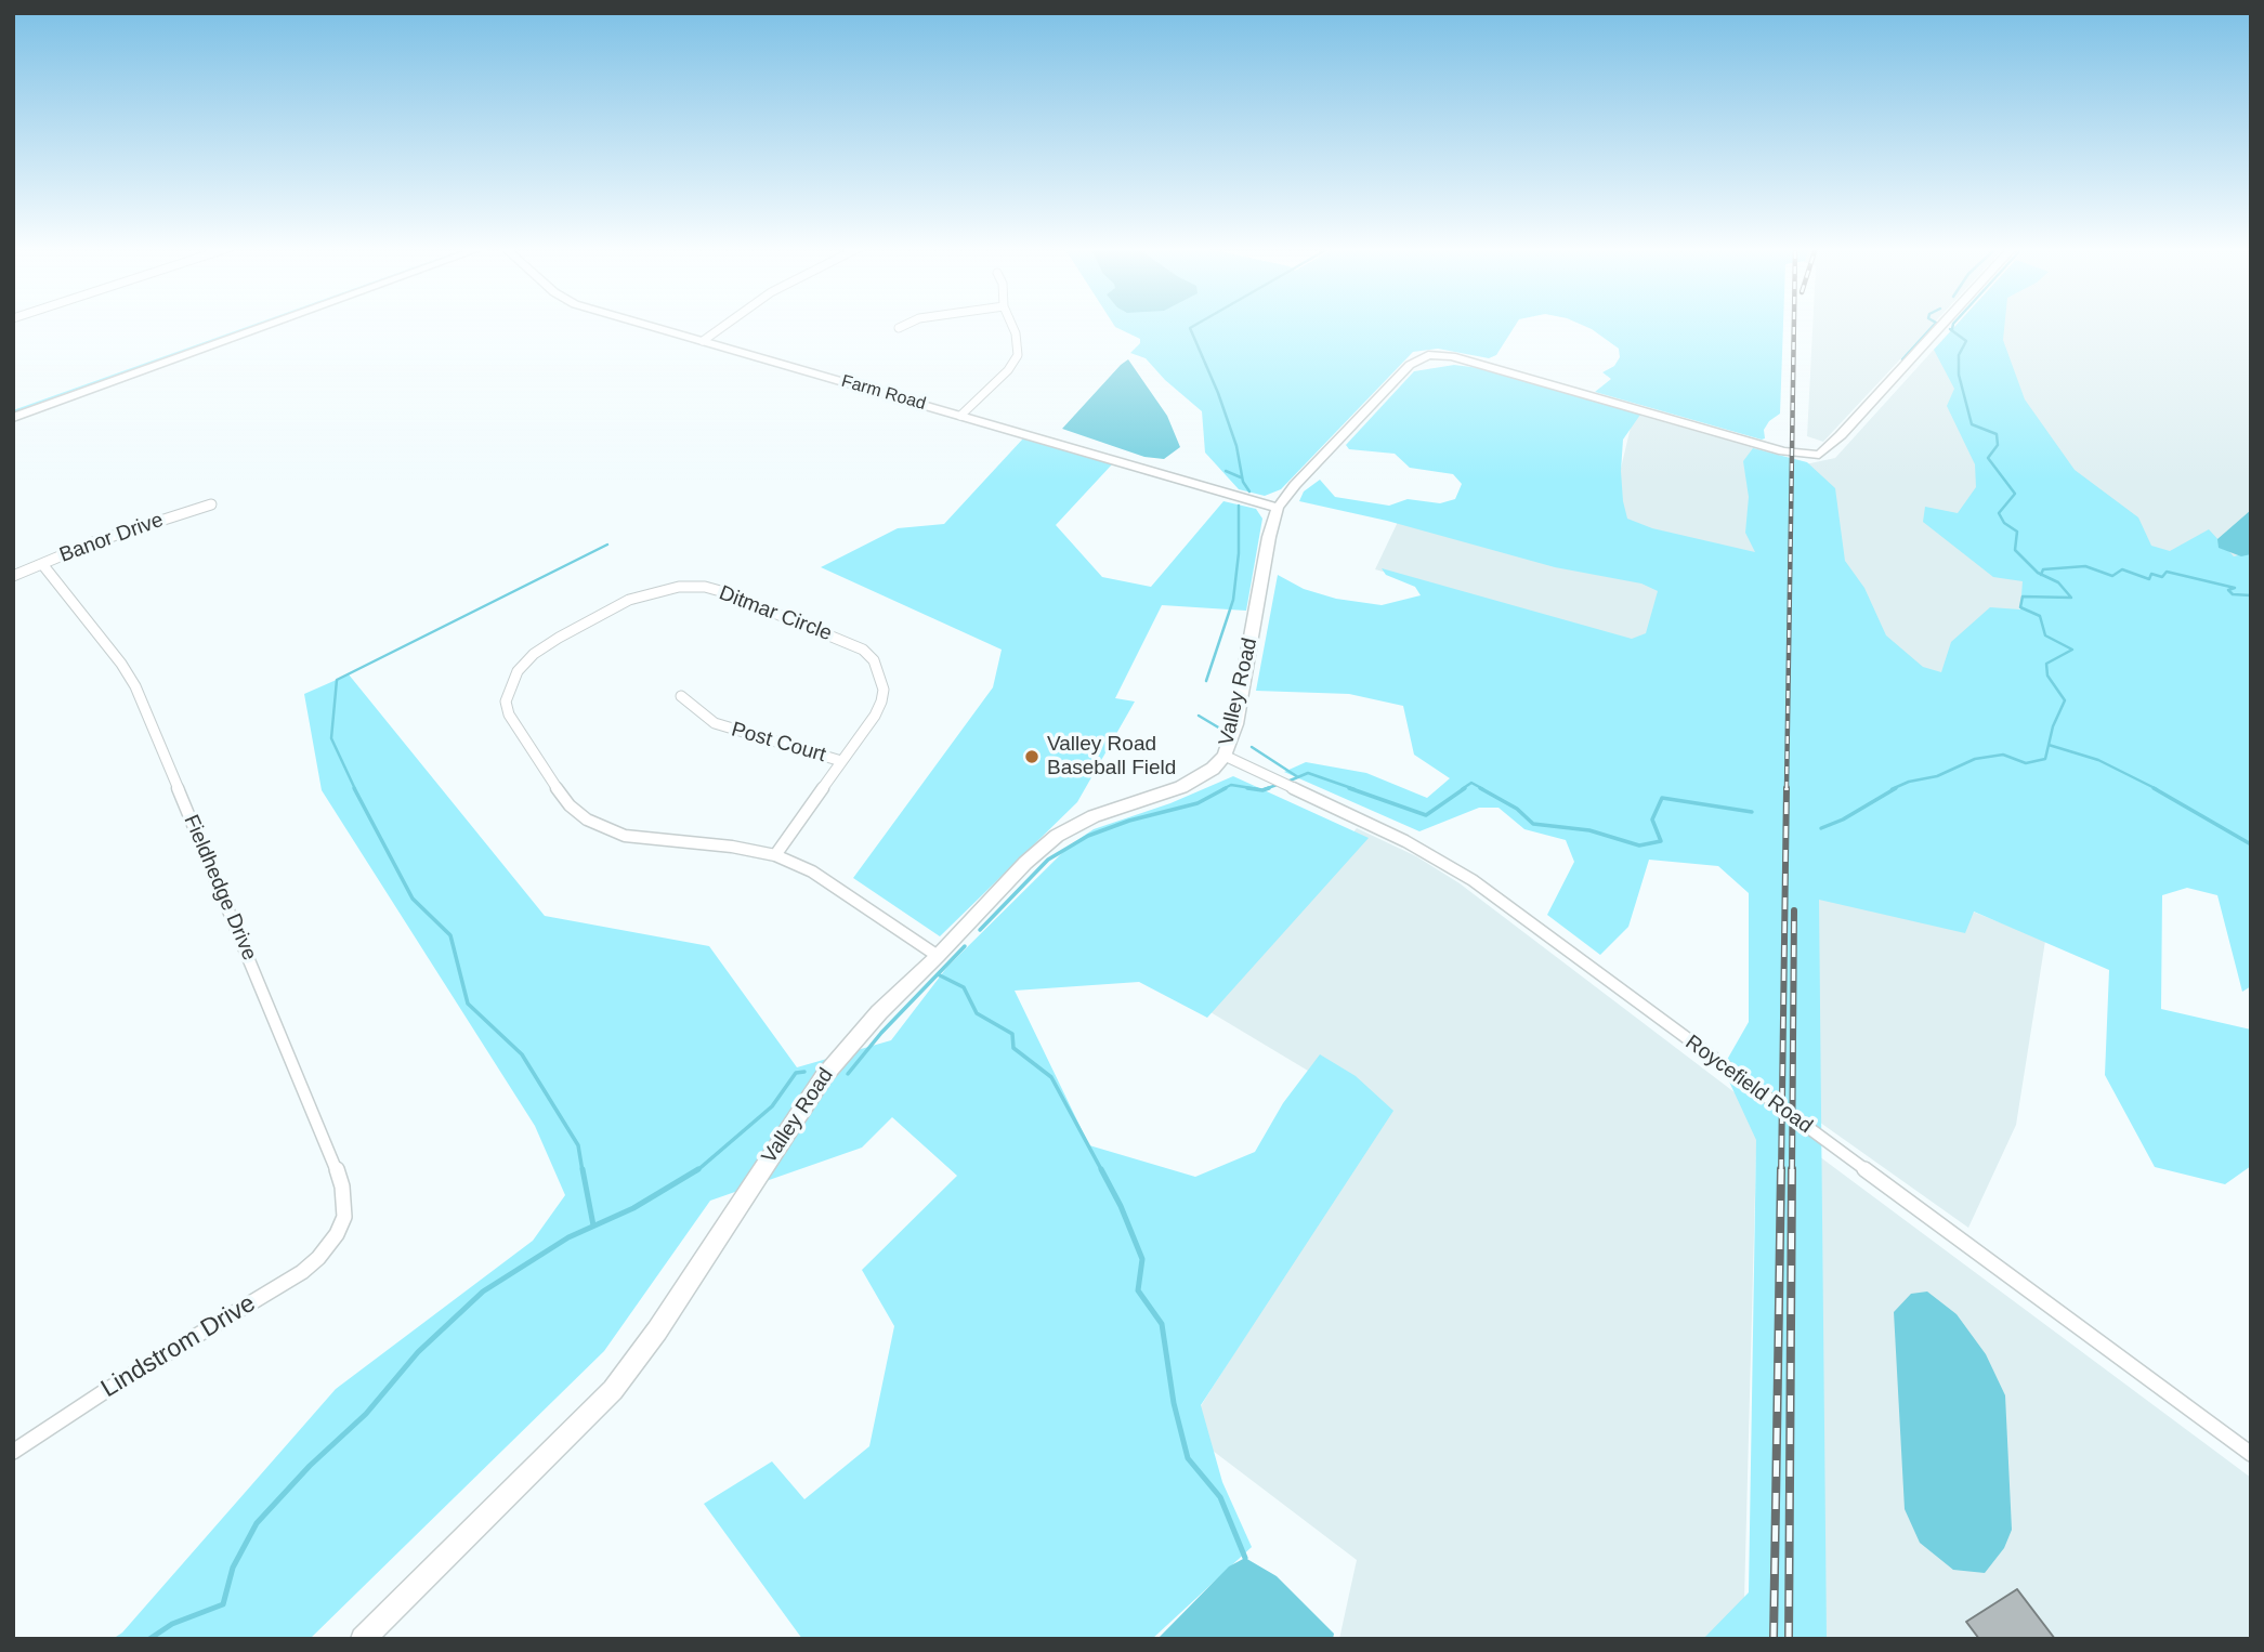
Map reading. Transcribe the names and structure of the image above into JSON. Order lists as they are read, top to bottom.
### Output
{
  "streets": {
    "street": [
      "Farm Road",
      "Banor Drive",
      "Ditmar Circle",
      "Valley Road",
      "Post Court",
      "Fieldhedge Drive",
      "Roycefield Road",
      "Lindstrom Drive"
    ]
  },
  "crossings": [
    ["Farm Road", "Valley Road"],
    ["Banor Drive", "Fieldhedge Drive"],
    ["Ditmar Circle", "Valley Road"],
    ["Ditmar Circle", "Post Court"],
    ["Valley Road", "Roycefield Road"],
    ["Fieldhedge Drive", "Lindstrom Drive"]
  ],
  "places": ["Valley Road Baseball Field"]
}
